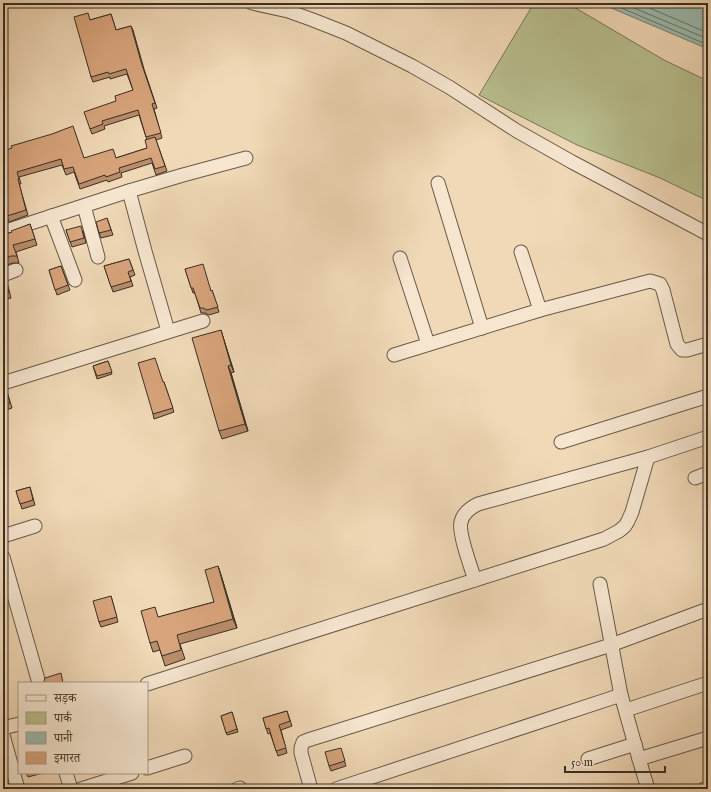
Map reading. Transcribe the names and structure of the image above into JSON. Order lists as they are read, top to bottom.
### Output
{
  "legend": [
    "सड़क",
    "पार्क",
    "पानी",
    "इमारत"
  ],
  "scale_bar": "50 m"
}
